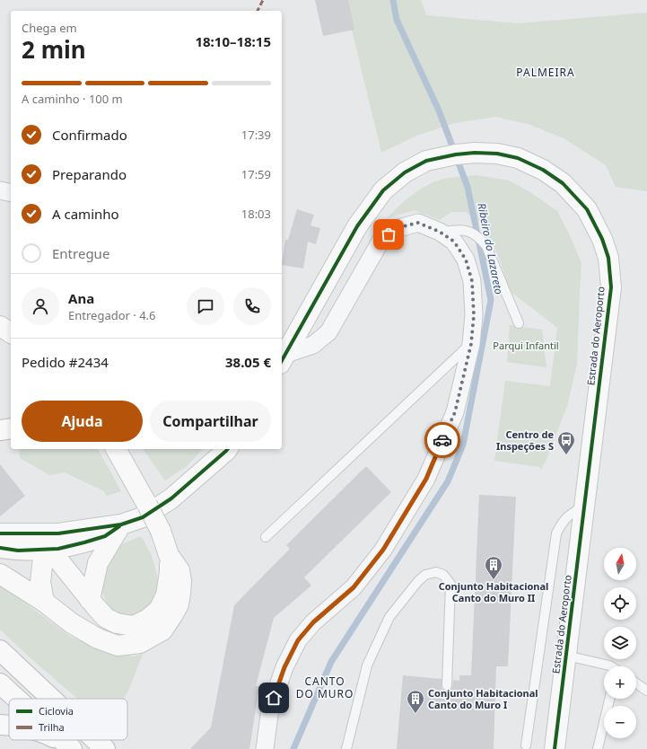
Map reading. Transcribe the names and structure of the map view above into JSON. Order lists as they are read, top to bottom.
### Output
{
  "streets": {
    "main road": ["Estrada do Aeroporto"]
  },
  "districts": ["PALMEIRA", "CANTO DO MURO"],
  "water": ["Ribeiro do Lazareto"],
  "parks": ["Parqui Infantil"],
  "places": {
    "bus stop": ["Centro de Inspeções S"],
    "building": ["Conjunto Habitacional Canto do Muro II", "Conjunto Habitacional Canto do Muro I"]
  },
  "legend": ["Ciclovia", "Trilha"],
  "north": "top",
  "page": {
    "heading": ["2 min", "Chega em", "18:10–18:15"],
    "panel": [
      "Ana",
      "Entregador · 4.6",
      "Pedido #2434",
      "38.05 €"
    ],
    "bar": "A caminho · 100 m",
    "list": [
      ["Confirmado", "17:39"],
      ["Preparando", "17:59"],
      ["A caminho", "18:03"],
      "Entregue"
    ],
    "buttons": ["Ajuda", "Compartilhar"],
    "map_buttons": ["+", "−"]
  }
}
